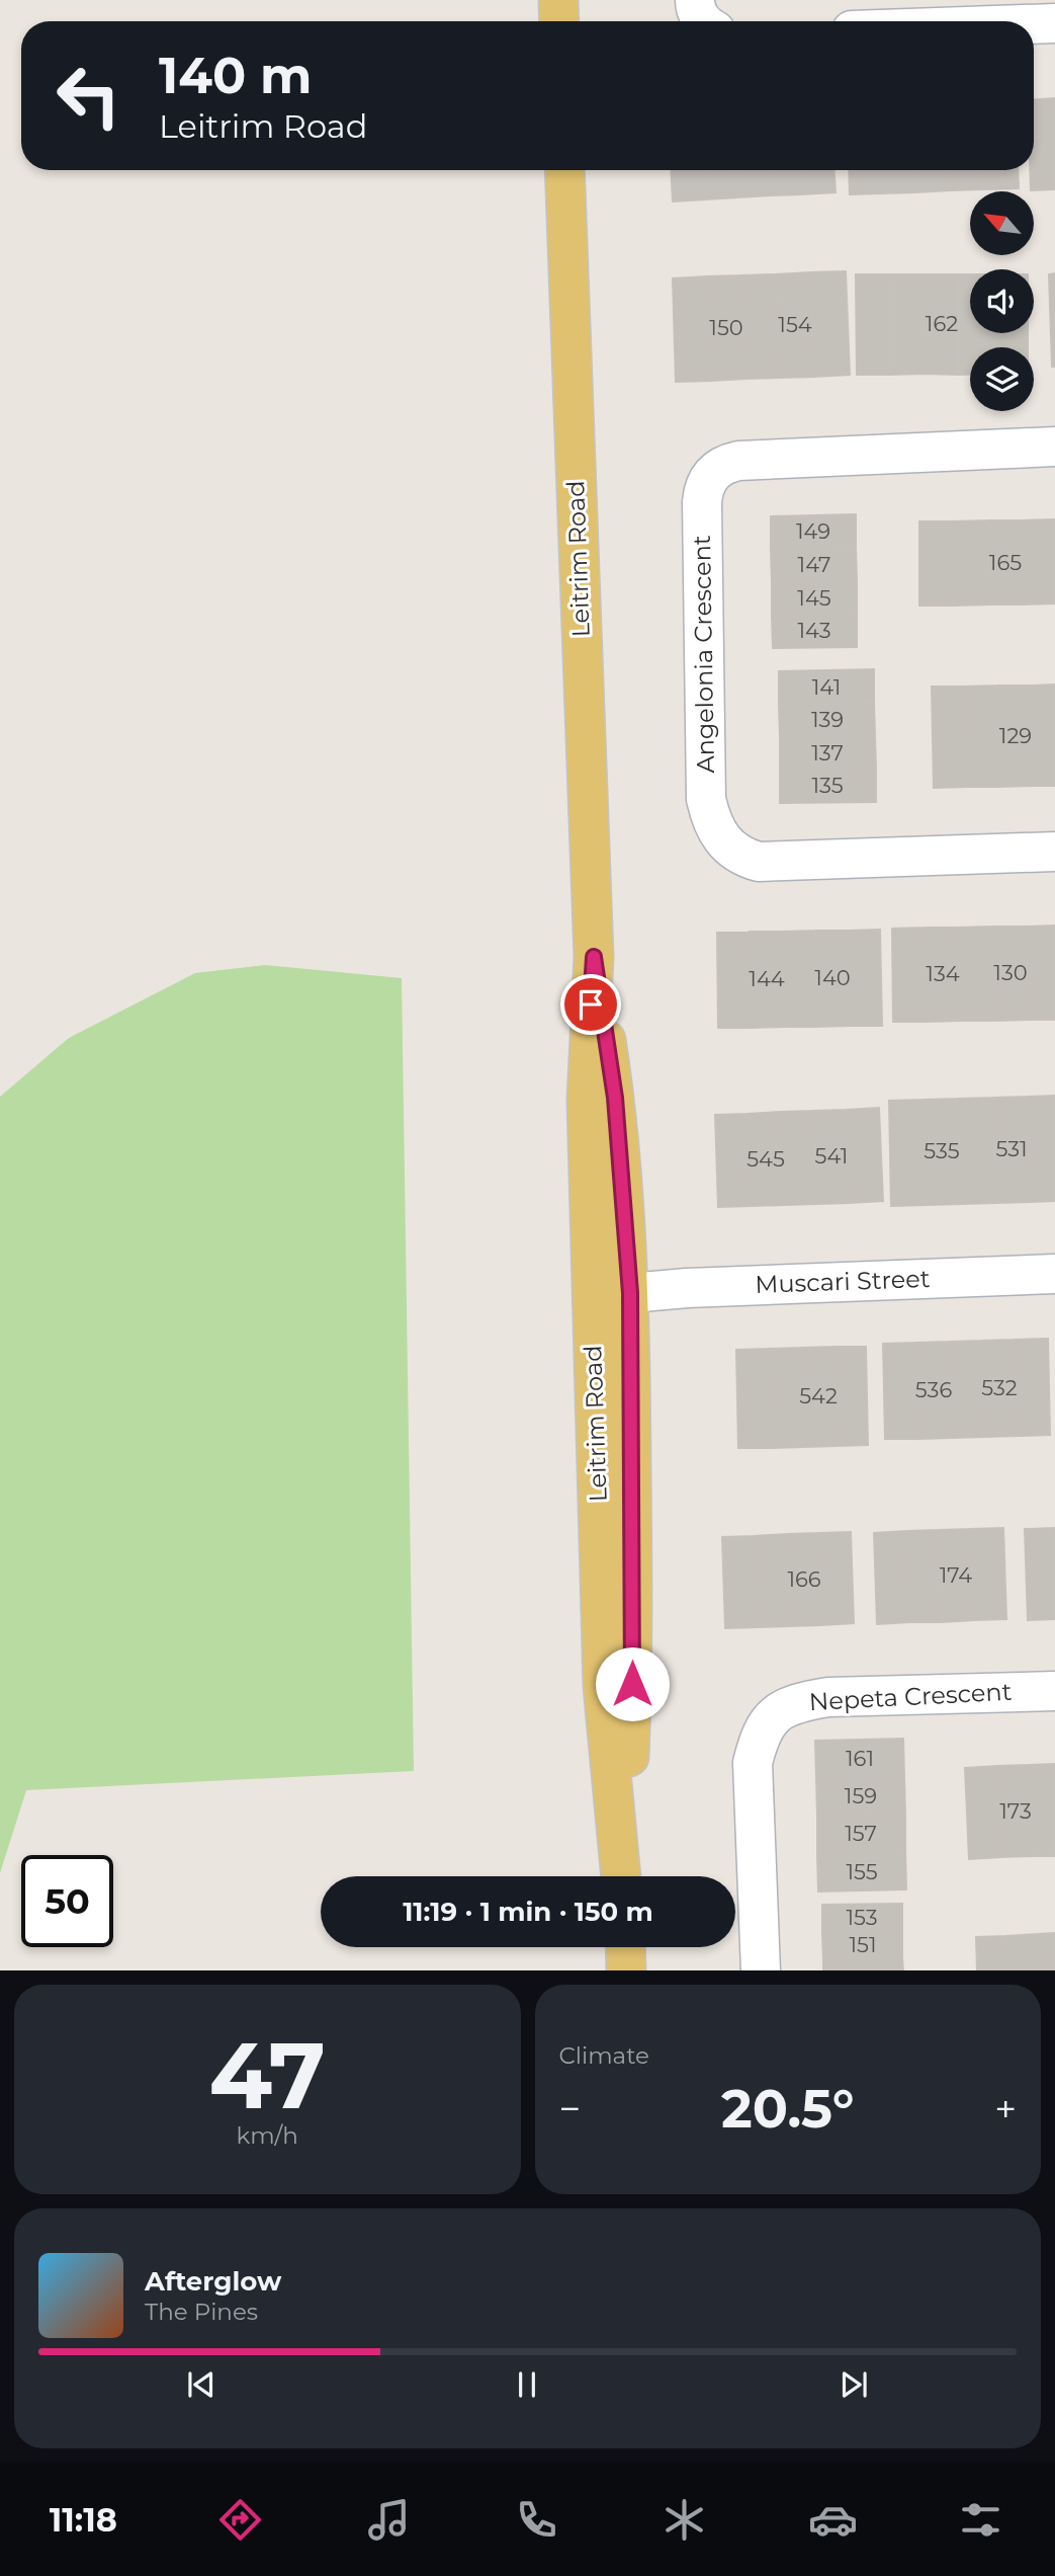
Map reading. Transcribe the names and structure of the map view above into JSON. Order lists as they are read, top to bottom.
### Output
{
  "streets": {
    "main road": ["Leitrim Road"],
    "street": ["Angelonia Crescent", "Muscari Street", "Nepeta Crescent"]
  },
  "crossings": [
    ["Leitrim Road", "Muscari Street"]
  ],
  "house_numbers": [
    "162",
    "154",
    "150",
    "149",
    "165",
    "147",
    "145",
    "143",
    "141",
    "139",
    "129",
    "137",
    "135",
    "130",
    "134",
    "140",
    "144",
    "531",
    "535",
    "541",
    "545",
    "532",
    "536",
    "542",
    "174",
    "166",
    "161",
    "159",
    "173",
    "157",
    "155",
    "153",
    "151"
  ],
  "north": "top left",
  "page": {
    "turn": ["140 m", "Leitrim Road"],
    "limit": "50",
    "trip": "11:19 · 1 min · 150 m",
    "tile": [
      ["47", "km/h"],
      "Climate"
    ],
    "heat": ["−", "20.5°", "+"],
    "song": ["Afterglow", "The Pines"],
    "tabs": "11:18"
  }
}
